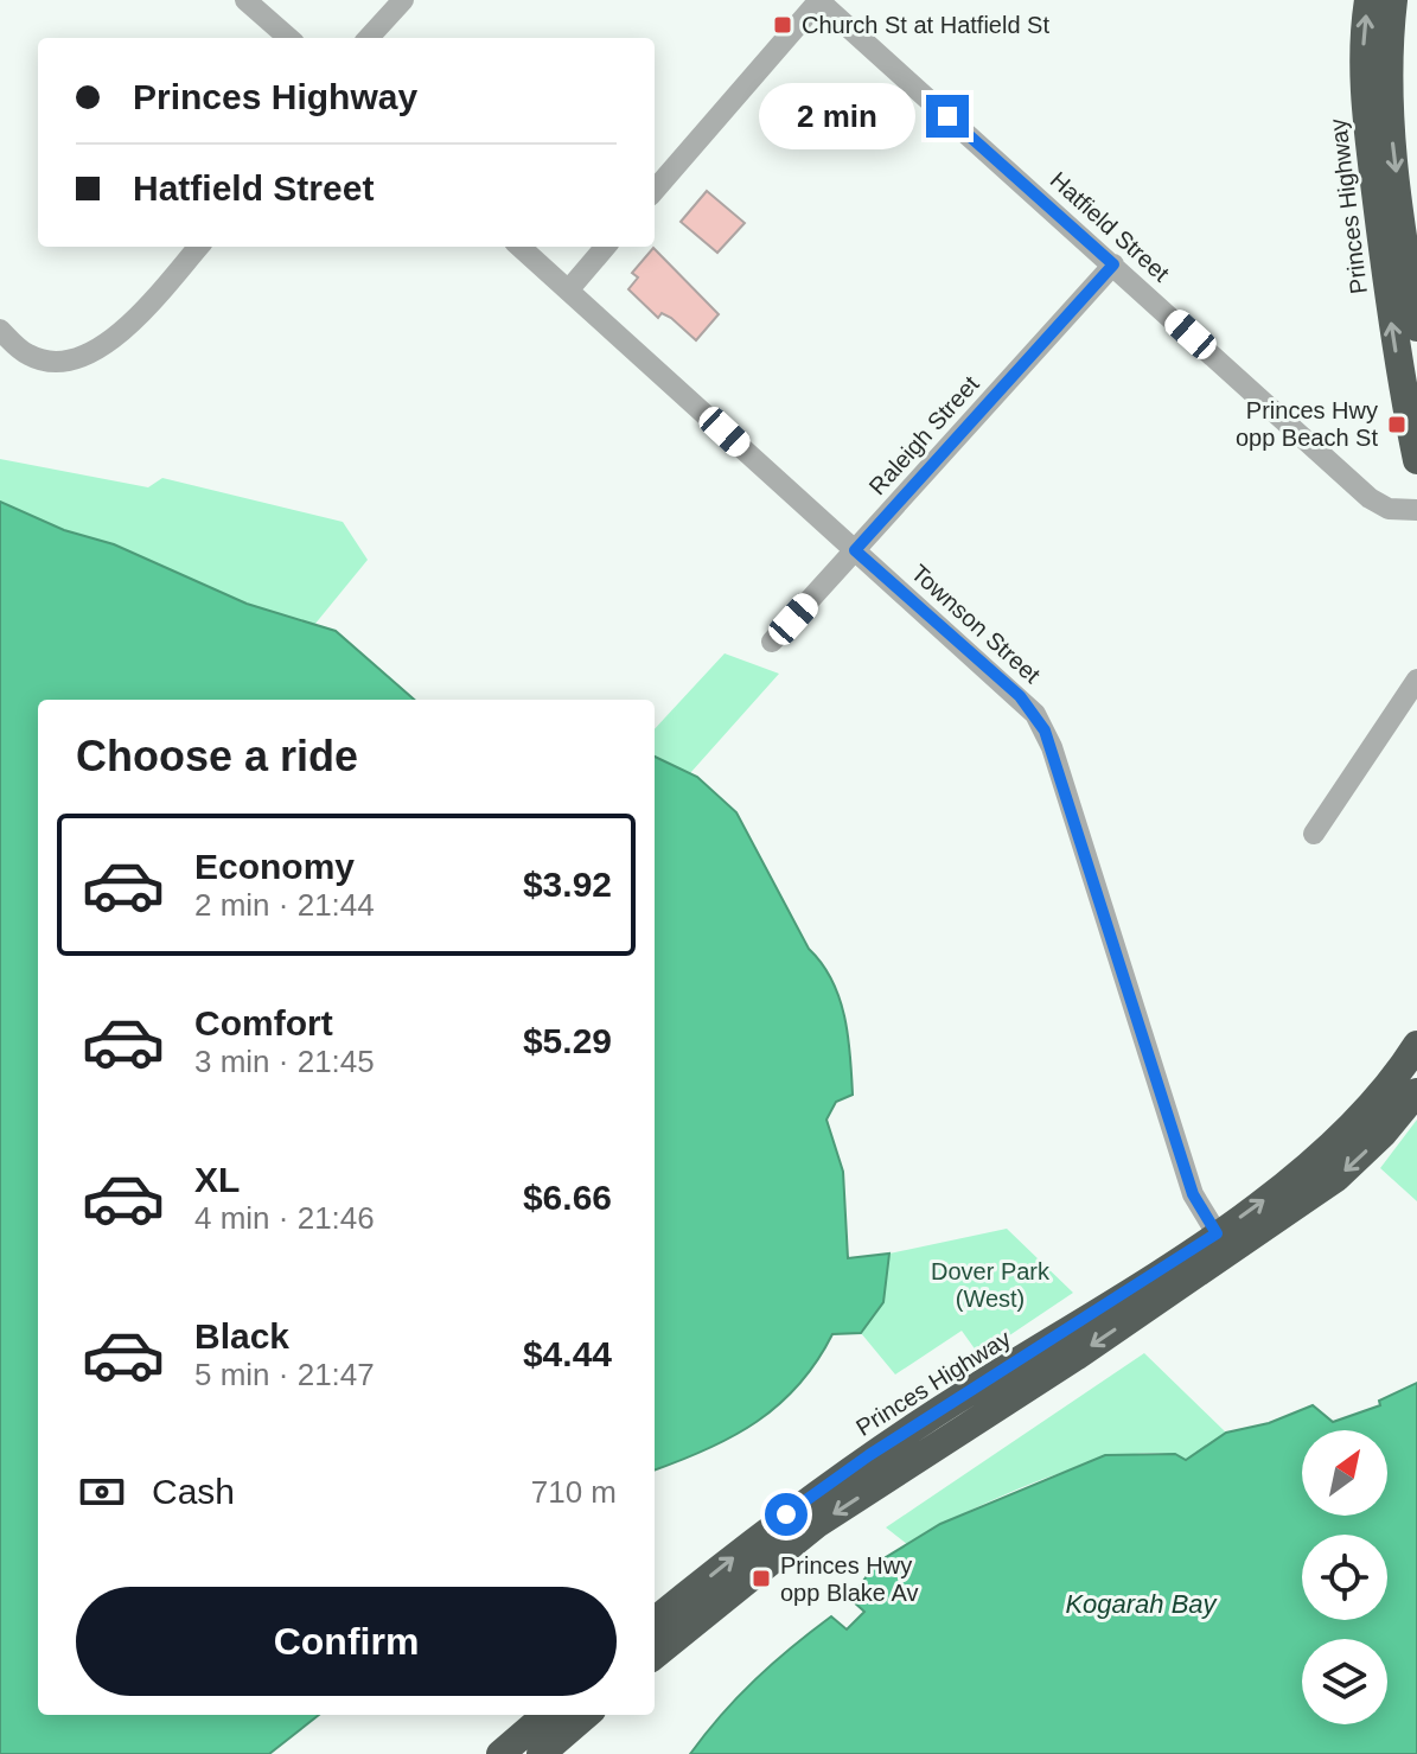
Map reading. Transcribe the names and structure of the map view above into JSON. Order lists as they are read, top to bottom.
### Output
{
  "streets": {
    "highway": ["Princes Highway"],
    "street": ["Hatfield Street", "Raleigh Street", "Townson Street"]
  },
  "crossings": [
    ["Princes Highway", "Townson Street"],
    ["Hatfield Street", "Raleigh Street"],
    ["Raleigh Street", "Townson Street"]
  ],
  "water": ["Kogarah Bay"],
  "parks": ["Dover Park (West)"],
  "places": {
    "transit": ["Church St at Hatfield St", "Princes Hwy opp Beach St", "Princes Hwy opp Blake Av"]
  },
  "north": "top right",
  "page": {
    "banner": ["Princes Highway", "Hatfield Street"],
    "bubble": "2 min",
    "heading": "Choose a ride",
    "list": [
      {
        "name": "Economy",
        "note": "2 min · 21:44",
        "value": "$3.92"
      },
      {
        "name": "Comfort",
        "note": "3 min · 21:45",
        "value": "$5.29"
      },
      {
        "name": "XL",
        "note": "4 min · 21:46",
        "value": "$6.66"
      },
      {
        "name": "Black",
        "note": "5 min · 21:47",
        "value": "$4.44"
      }
    ],
    "pay": ["Cash", "710 m"],
    "buttons": "Confirm"
  }
}
